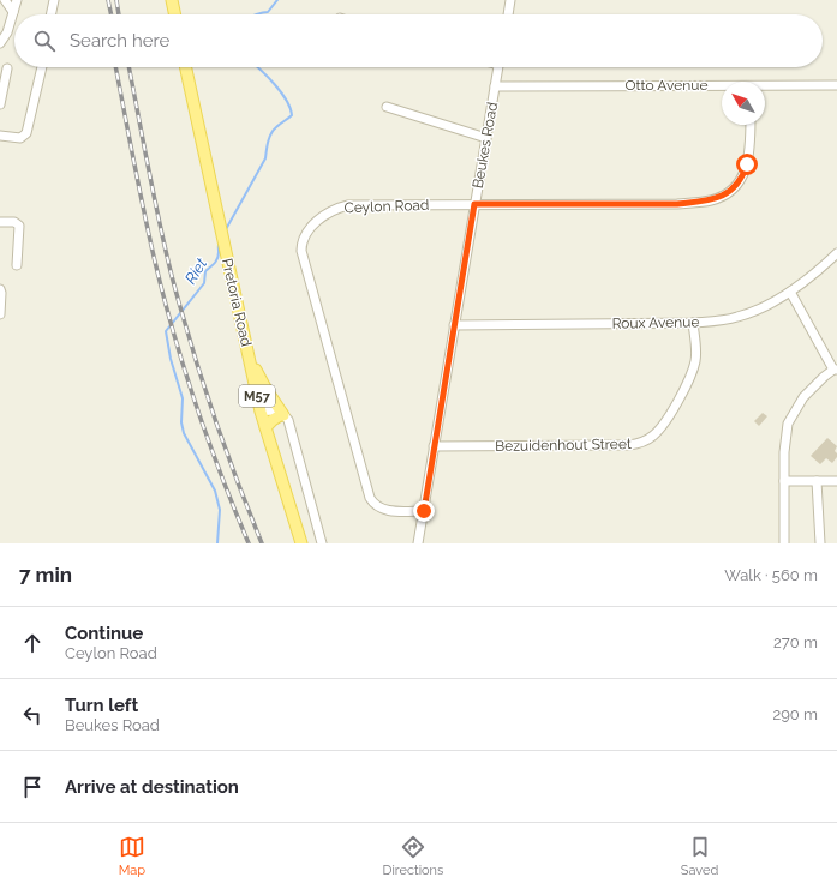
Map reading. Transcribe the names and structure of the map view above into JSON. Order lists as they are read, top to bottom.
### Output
{
  "streets": {
    "main road": ["Pretoria Road", "M57"],
    "street": [
      "Otto Avenue",
      "Beukes Road",
      "Ceylon Road",
      "Roux Avenue",
      "Bezuidenhout Street"
    ]
  },
  "crossings": [
    ["Otto Avenue", "Beukes Road"],
    ["Beukes Road", "Ceylon Road"],
    ["Beukes Road", "Roux Avenue"],
    ["Beukes Road", "Bezuidenhout Street"],
    ["Roux Avenue", "Bezuidenhout Street"]
  ],
  "water": ["Riet"],
  "north": "top left",
  "page": {
    "search": "Search here",
    "heading": ["7 min", "Walk · 560 m"],
    "list": [
      ["Continue", "Ceylon Road", "270 m"],
      ["Turn left", "Beukes Road", "290 m"],
      "Arrive at destination"
    ],
    "nav": ["Map", "Directions", "Saved"]
  }
}
